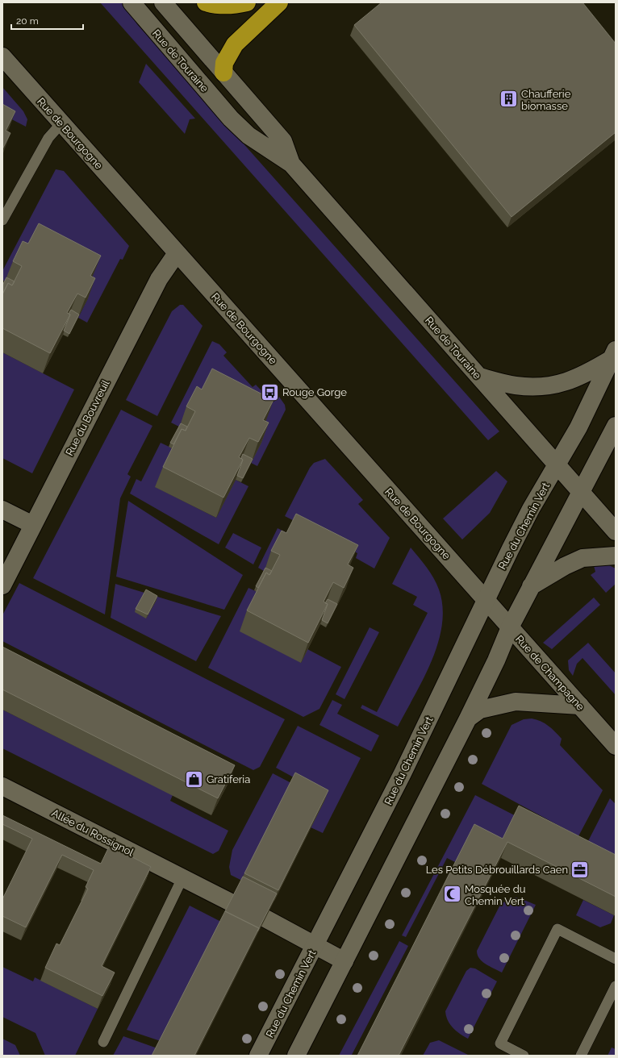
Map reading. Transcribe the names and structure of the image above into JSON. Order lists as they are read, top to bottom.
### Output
{
  "streets": {
    "street": [
      "Rue de Touraine",
      "Rue de Bourgogne",
      "Rue du Bouvreuil",
      "Rue du Chemin Vert",
      "Rue de Champagne",
      "Allée du Rossignol"
    ]
  },
  "crossings": [
    ["Rue de Touraine", "Rue du Chemin Vert"],
    ["Rue de Bourgogne", "Rue du Bouvreuil"],
    ["Rue de Bourgogne", "Rue du Chemin Vert"],
    ["Rue de Bourgogne", "Rue de Champagne"],
    ["Rue du Chemin Vert", "Rue de Champagne"]
  ],
  "places": {
    "building": ["Chaufferie biomasse"],
    "bus stop": ["Rouge Gorge"],
    "shop": ["Gratiferia"],
    "office": ["Les Petits Débrouillards Caen"],
    "mosque": ["Mosquée du Chemin Vert"]
  },
  "scale_bar": "20 m"
}
